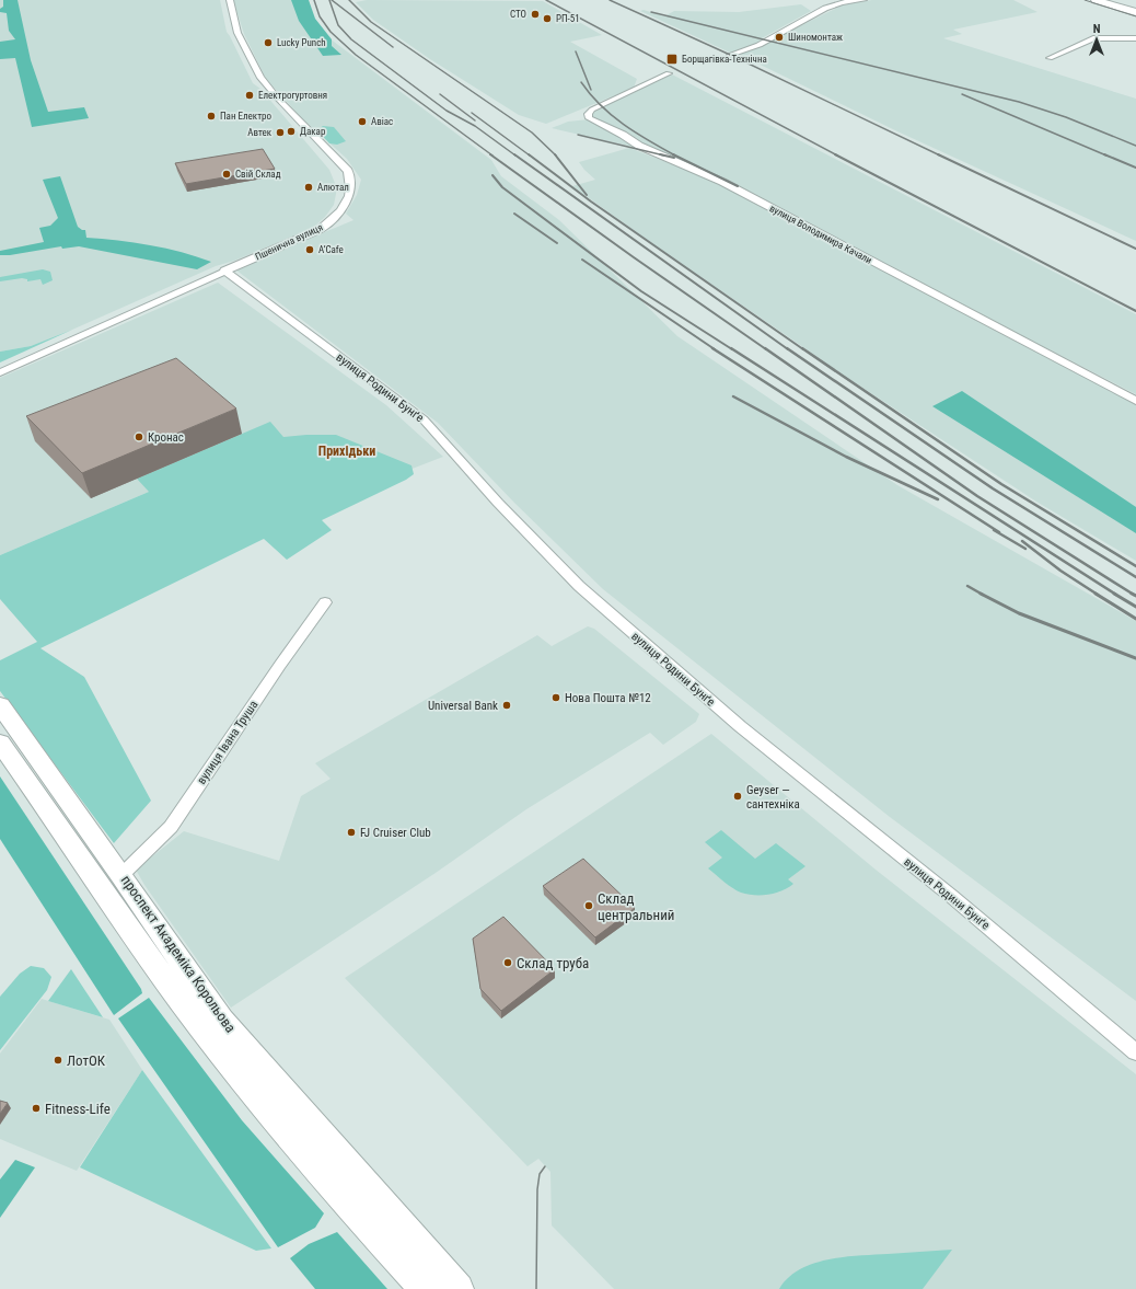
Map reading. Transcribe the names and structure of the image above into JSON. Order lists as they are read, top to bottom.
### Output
{
  "streets": {
    "main road": ["проспект Академіка Корольова"],
    "street": [
      "вулиця Володимира Качали",
      "Пшенична вулиця",
      "вулиця Родини Бунґе",
      "вулиця Івана Труша"
    ]
  },
  "crossings": [
    ["Пшенична вулиця", "вулиця Родини Бунґе"],
    ["вулиця Івана Труша", "проспект Академіка Корольова"]
  ],
  "districts": ["Прихідьки"],
  "places": {
    "other": [
      "СТО",
      "РП-51",
      "Шиномонтаж",
      "Lucky Punch",
      "Електрогуртовня",
      "Пан Електро",
      "Авіас",
      "Дакар",
      "Автек",
      "Свій Склад",
      "Алютал",
      "A’Cafe",
      "Кронас",
      "Нова Пошта №12",
      "Universal Bank",
      "Geyser — сантехніка",
      "FJ Cruiser Club",
      "Склад центральний",
      "Склад труба",
      "ЛотОК",
      "Fitness-Life"
    ],
    "transit": ["Борщагівка-Технічна"]
  },
  "north": "top"
}
